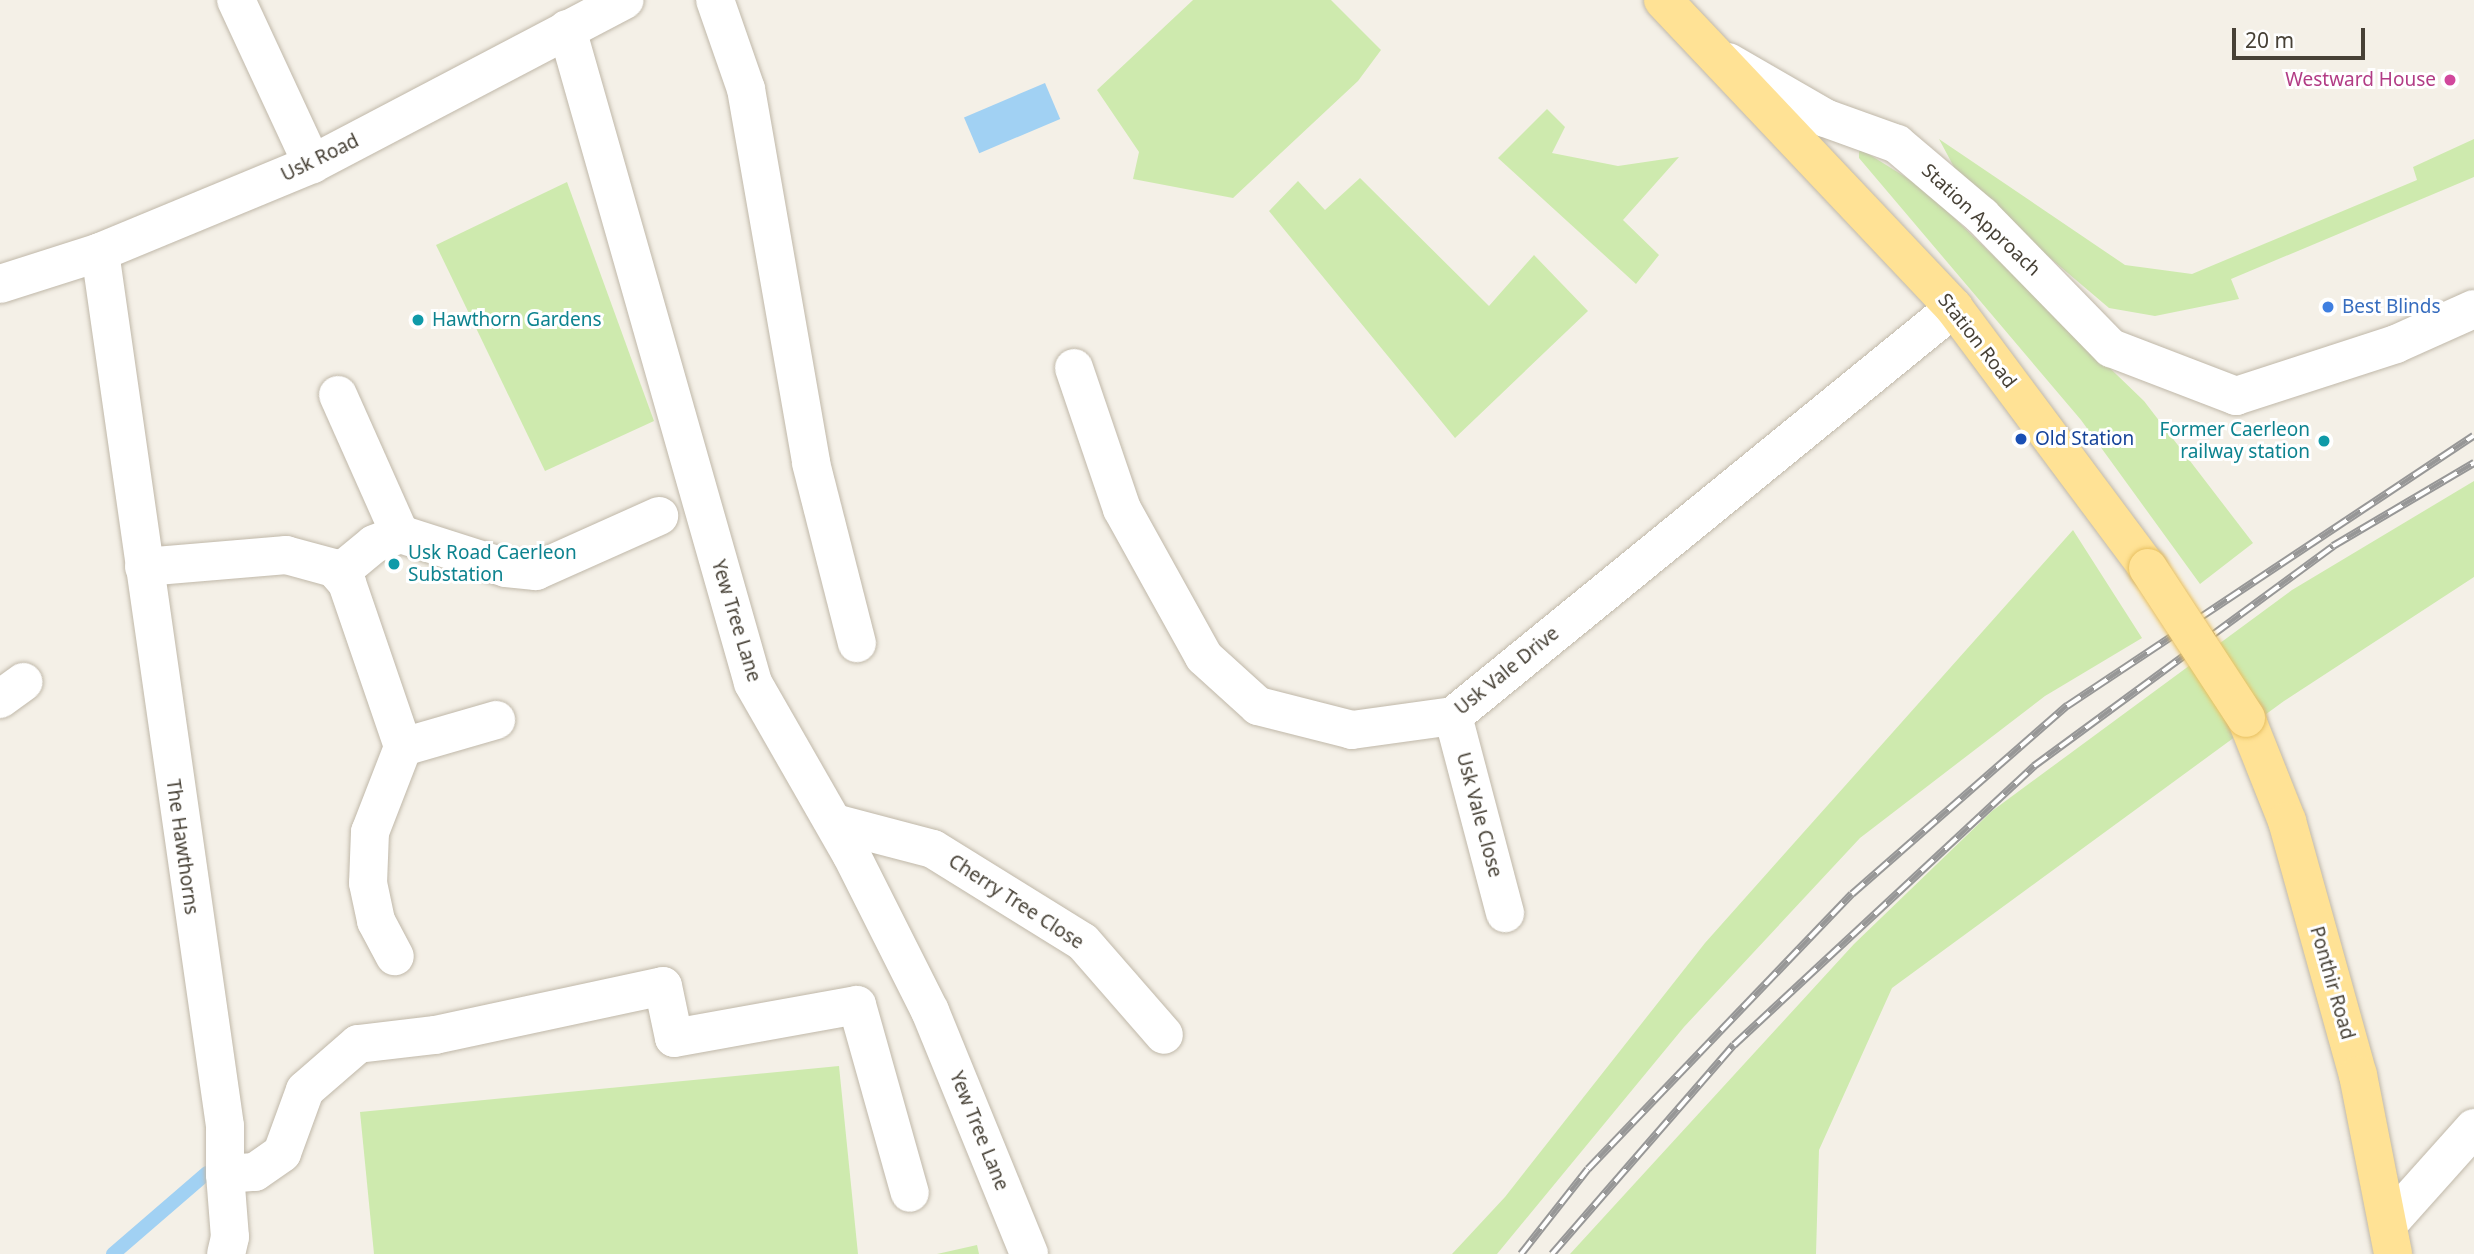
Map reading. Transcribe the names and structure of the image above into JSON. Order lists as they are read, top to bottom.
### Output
{
  "streets": {
    "main road": ["Station Road", "Ponthir Road"],
    "street": [
      "Usk Road",
      "Station Approach",
      "Yew Tree Lane",
      "Usk Vale Drive",
      "Usk Vale Close",
      "The Hawthorns",
      "Cherry Tree Close"
    ]
  },
  "crossings": [
    ["Usk Road", "Yew Tree Lane"],
    ["Usk Road", "The Hawthorns"],
    ["Station Approach", "Station Road"],
    ["Station Road", "Usk Vale Drive"],
    ["Station Road", "Ponthir Road"],
    ["Yew Tree Lane", "Cherry Tree Close"],
    ["Usk Vale Drive", "Usk Vale Close"]
  ],
  "places": [
    "Westward House",
    "Best Blinds",
    "Hawthorn Gardens",
    "Old Station",
    "Former Caerleon railway station",
    "Usk Road Caerleon Substation"
  ],
  "scale_bar": "20 m"
}
